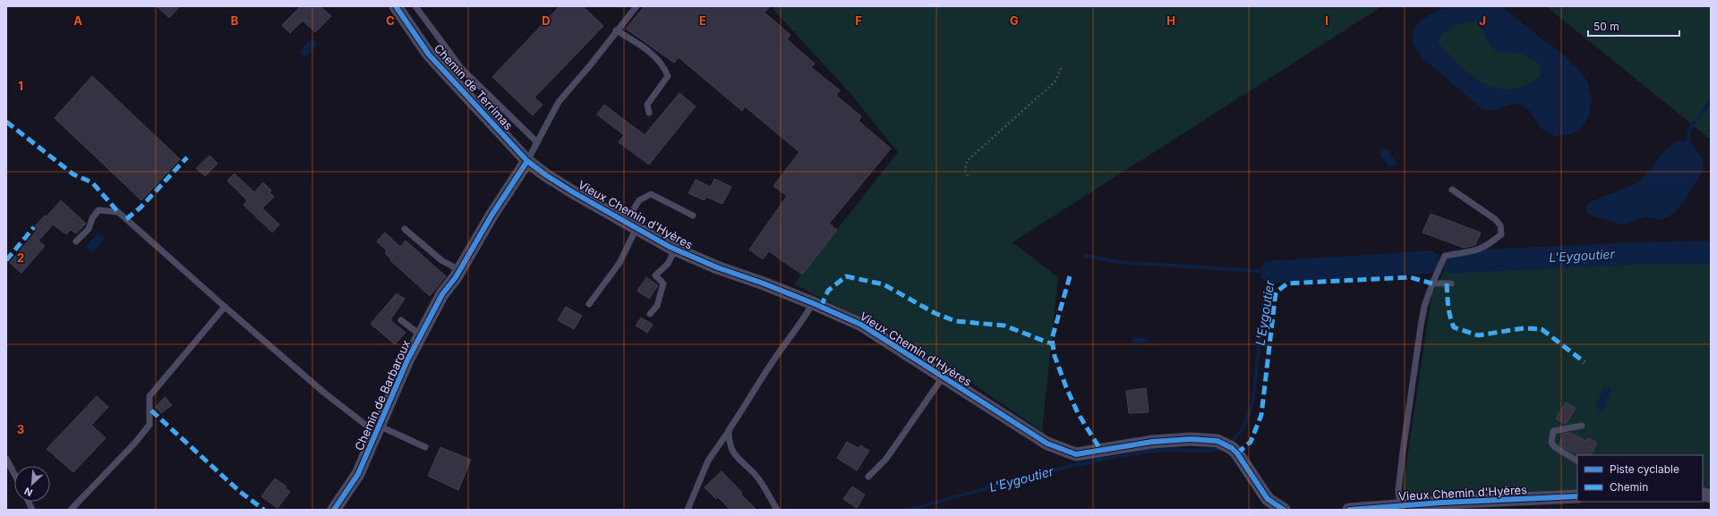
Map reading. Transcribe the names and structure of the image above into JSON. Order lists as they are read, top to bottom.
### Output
{
  "streets": {
    "street": ["Chemin de Terrimas", "Vieux Chemin d'Hyères", "Chemin de Barbaroux"]
  },
  "crossings": [
    ["Chemin de Terrimas", "Vieux Chemin d'Hyères"],
    ["Chemin de Terrimas", "Chemin de Barbaroux"],
    ["Vieux Chemin d'Hyères", "Chemin de Barbaroux"]
  ],
  "water": ["L'Eygoutier"],
  "legend": ["Piste cyclable", "Chemin"],
  "scale_bar": "50 m",
  "north": "bottom left",
  "grid": {
    "columns": [
      "A",
      "B",
      "C",
      "D",
      "E",
      "F",
      "G",
      "H",
      "I",
      "J"
    ],
    "rows": ["1", "2", "3"]
  }
}
